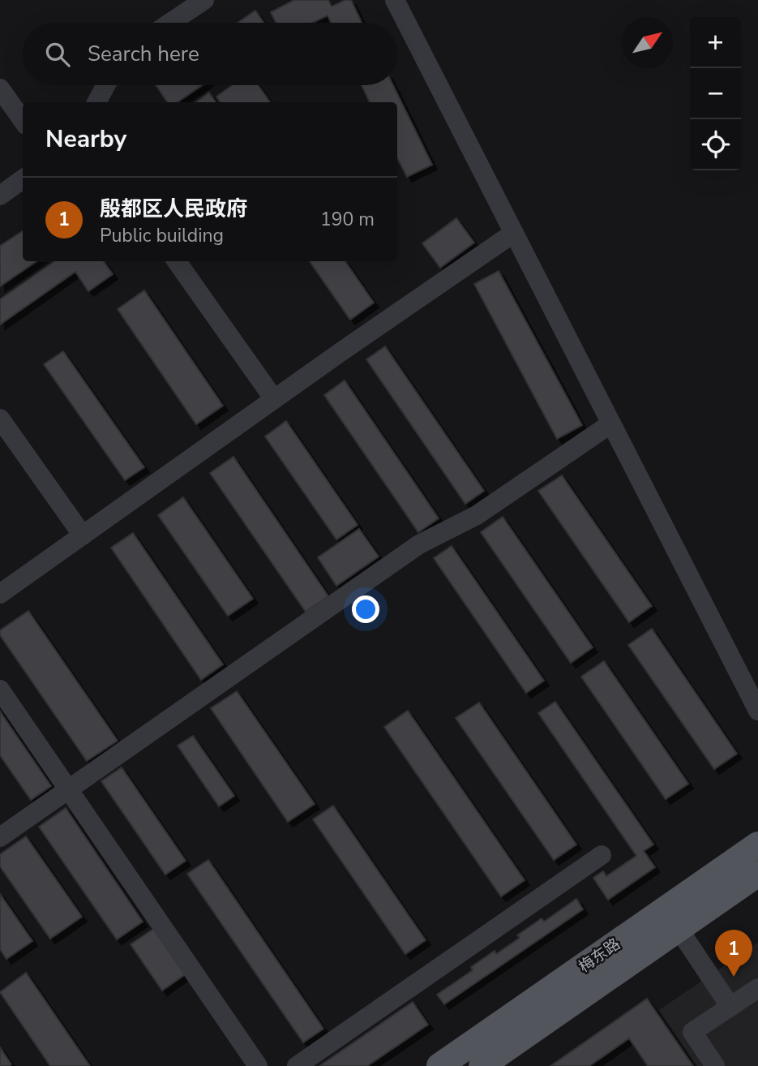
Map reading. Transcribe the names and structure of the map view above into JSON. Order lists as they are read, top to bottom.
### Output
{
  "streets": {
    "main road": ["梅东路"]
  },
  "north": "top right",
  "page": {
    "map_buttons": ["+", "−"],
    "search": "Search here",
    "heading": "Nearby",
    "list": [
      {
        "mark": "1",
        "name": "殷都区人民政府",
        "note": "Public building",
        "value": "190 m"
      }
    ],
    "pins": "1"
  }
}
